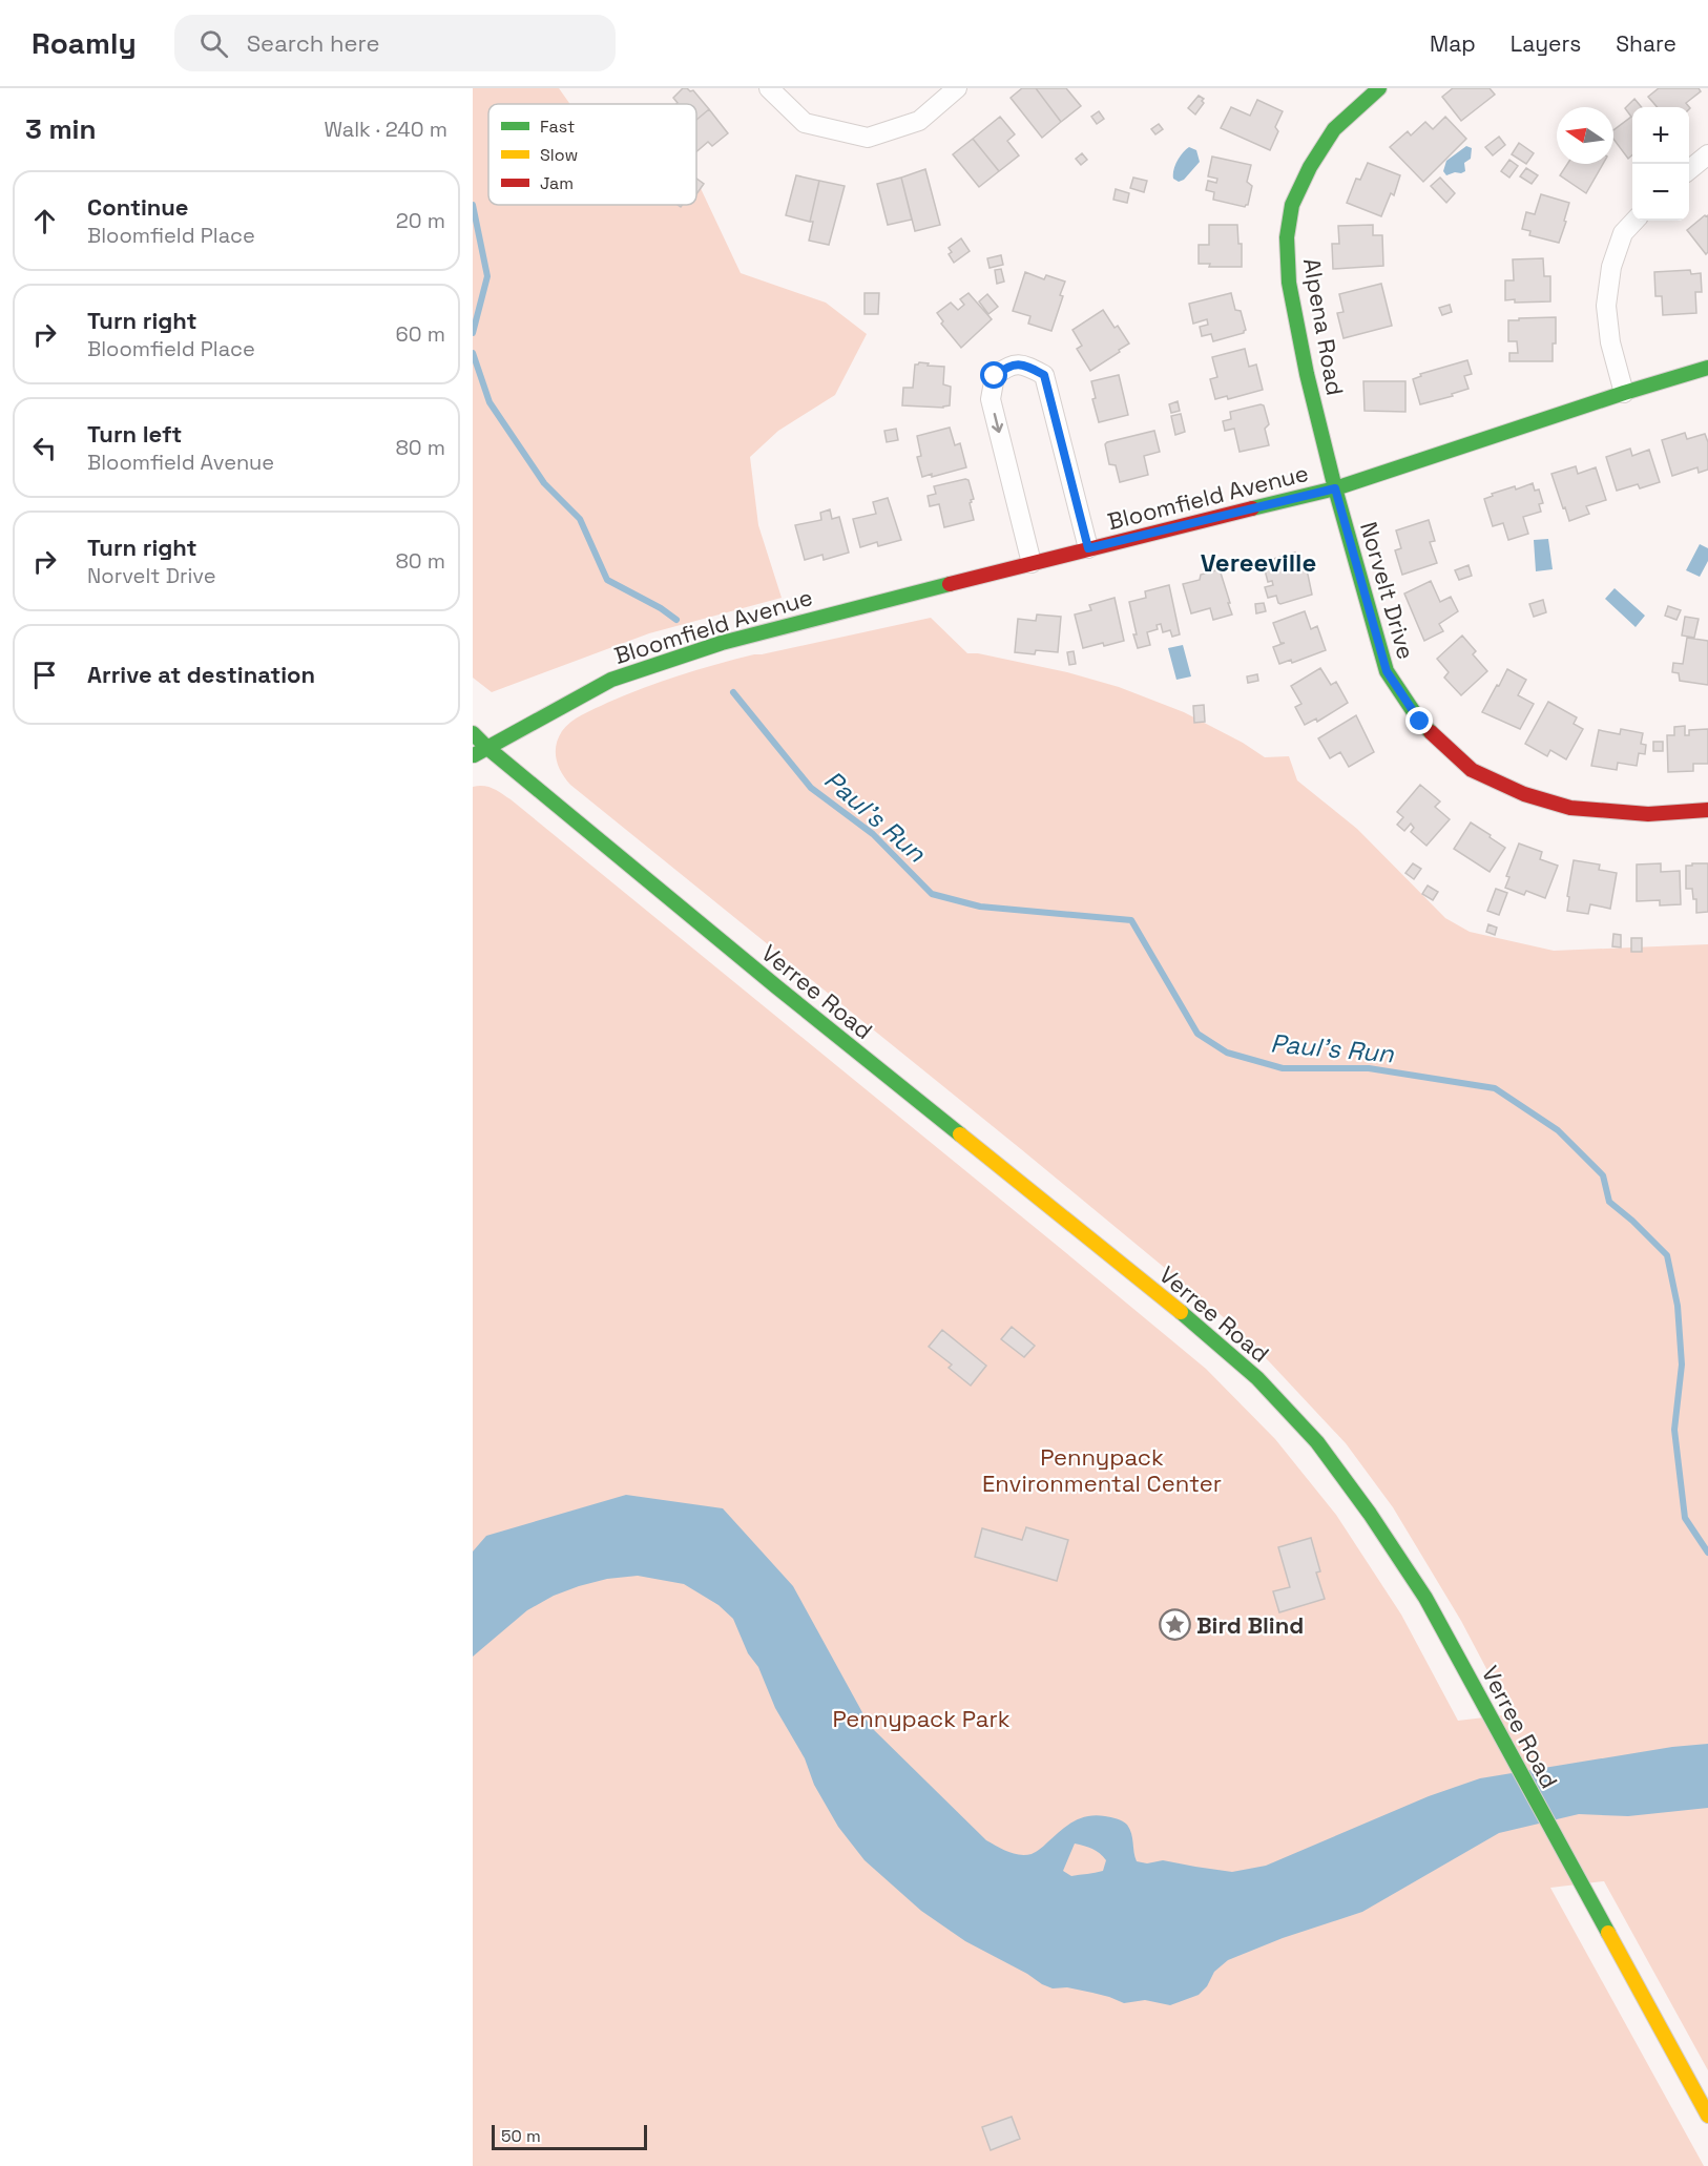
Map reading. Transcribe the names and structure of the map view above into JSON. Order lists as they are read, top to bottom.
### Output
{
  "streets": {
    "street": [
      "Alpena Road",
      "Bloomfield Avenue",
      "Norvelt Drive",
      "Verree Road"
    ]
  },
  "crossings": [
    ["Alpena Road", "Bloomfield Avenue"],
    ["Alpena Road", "Norvelt Drive"],
    ["Bloomfield Avenue", "Norvelt Drive"],
    ["Bloomfield Avenue", "Verree Road"]
  ],
  "districts": ["Vereeville"],
  "water": ["Paul's Run"],
  "parks": ["Pennypack Environmental Center", "Pennypack Park"],
  "places": {
    "place": ["Bird Blind"]
  },
  "legend": ["Fast", "Slow", "Jam"],
  "scale_bar": "50 m",
  "north": "left",
  "page": {
    "header": "Roamly",
    "search": "Search here",
    "nav": ["Map", "Layers", "Share"],
    "heading": ["3 min", "Walk · 240 m"],
    "map_buttons": ["+", "−"],
    "list": [
      ["Continue", "Bloomfield Place", "20 m"],
      ["Turn right", "Bloomfield Place", "60 m"],
      ["Turn left", "Bloomfield Avenue", "80 m"],
      ["Turn right", "Norvelt Drive", "80 m"],
      "Arrive at destination"
    ],
    "scale": "50 m"
  }
}
